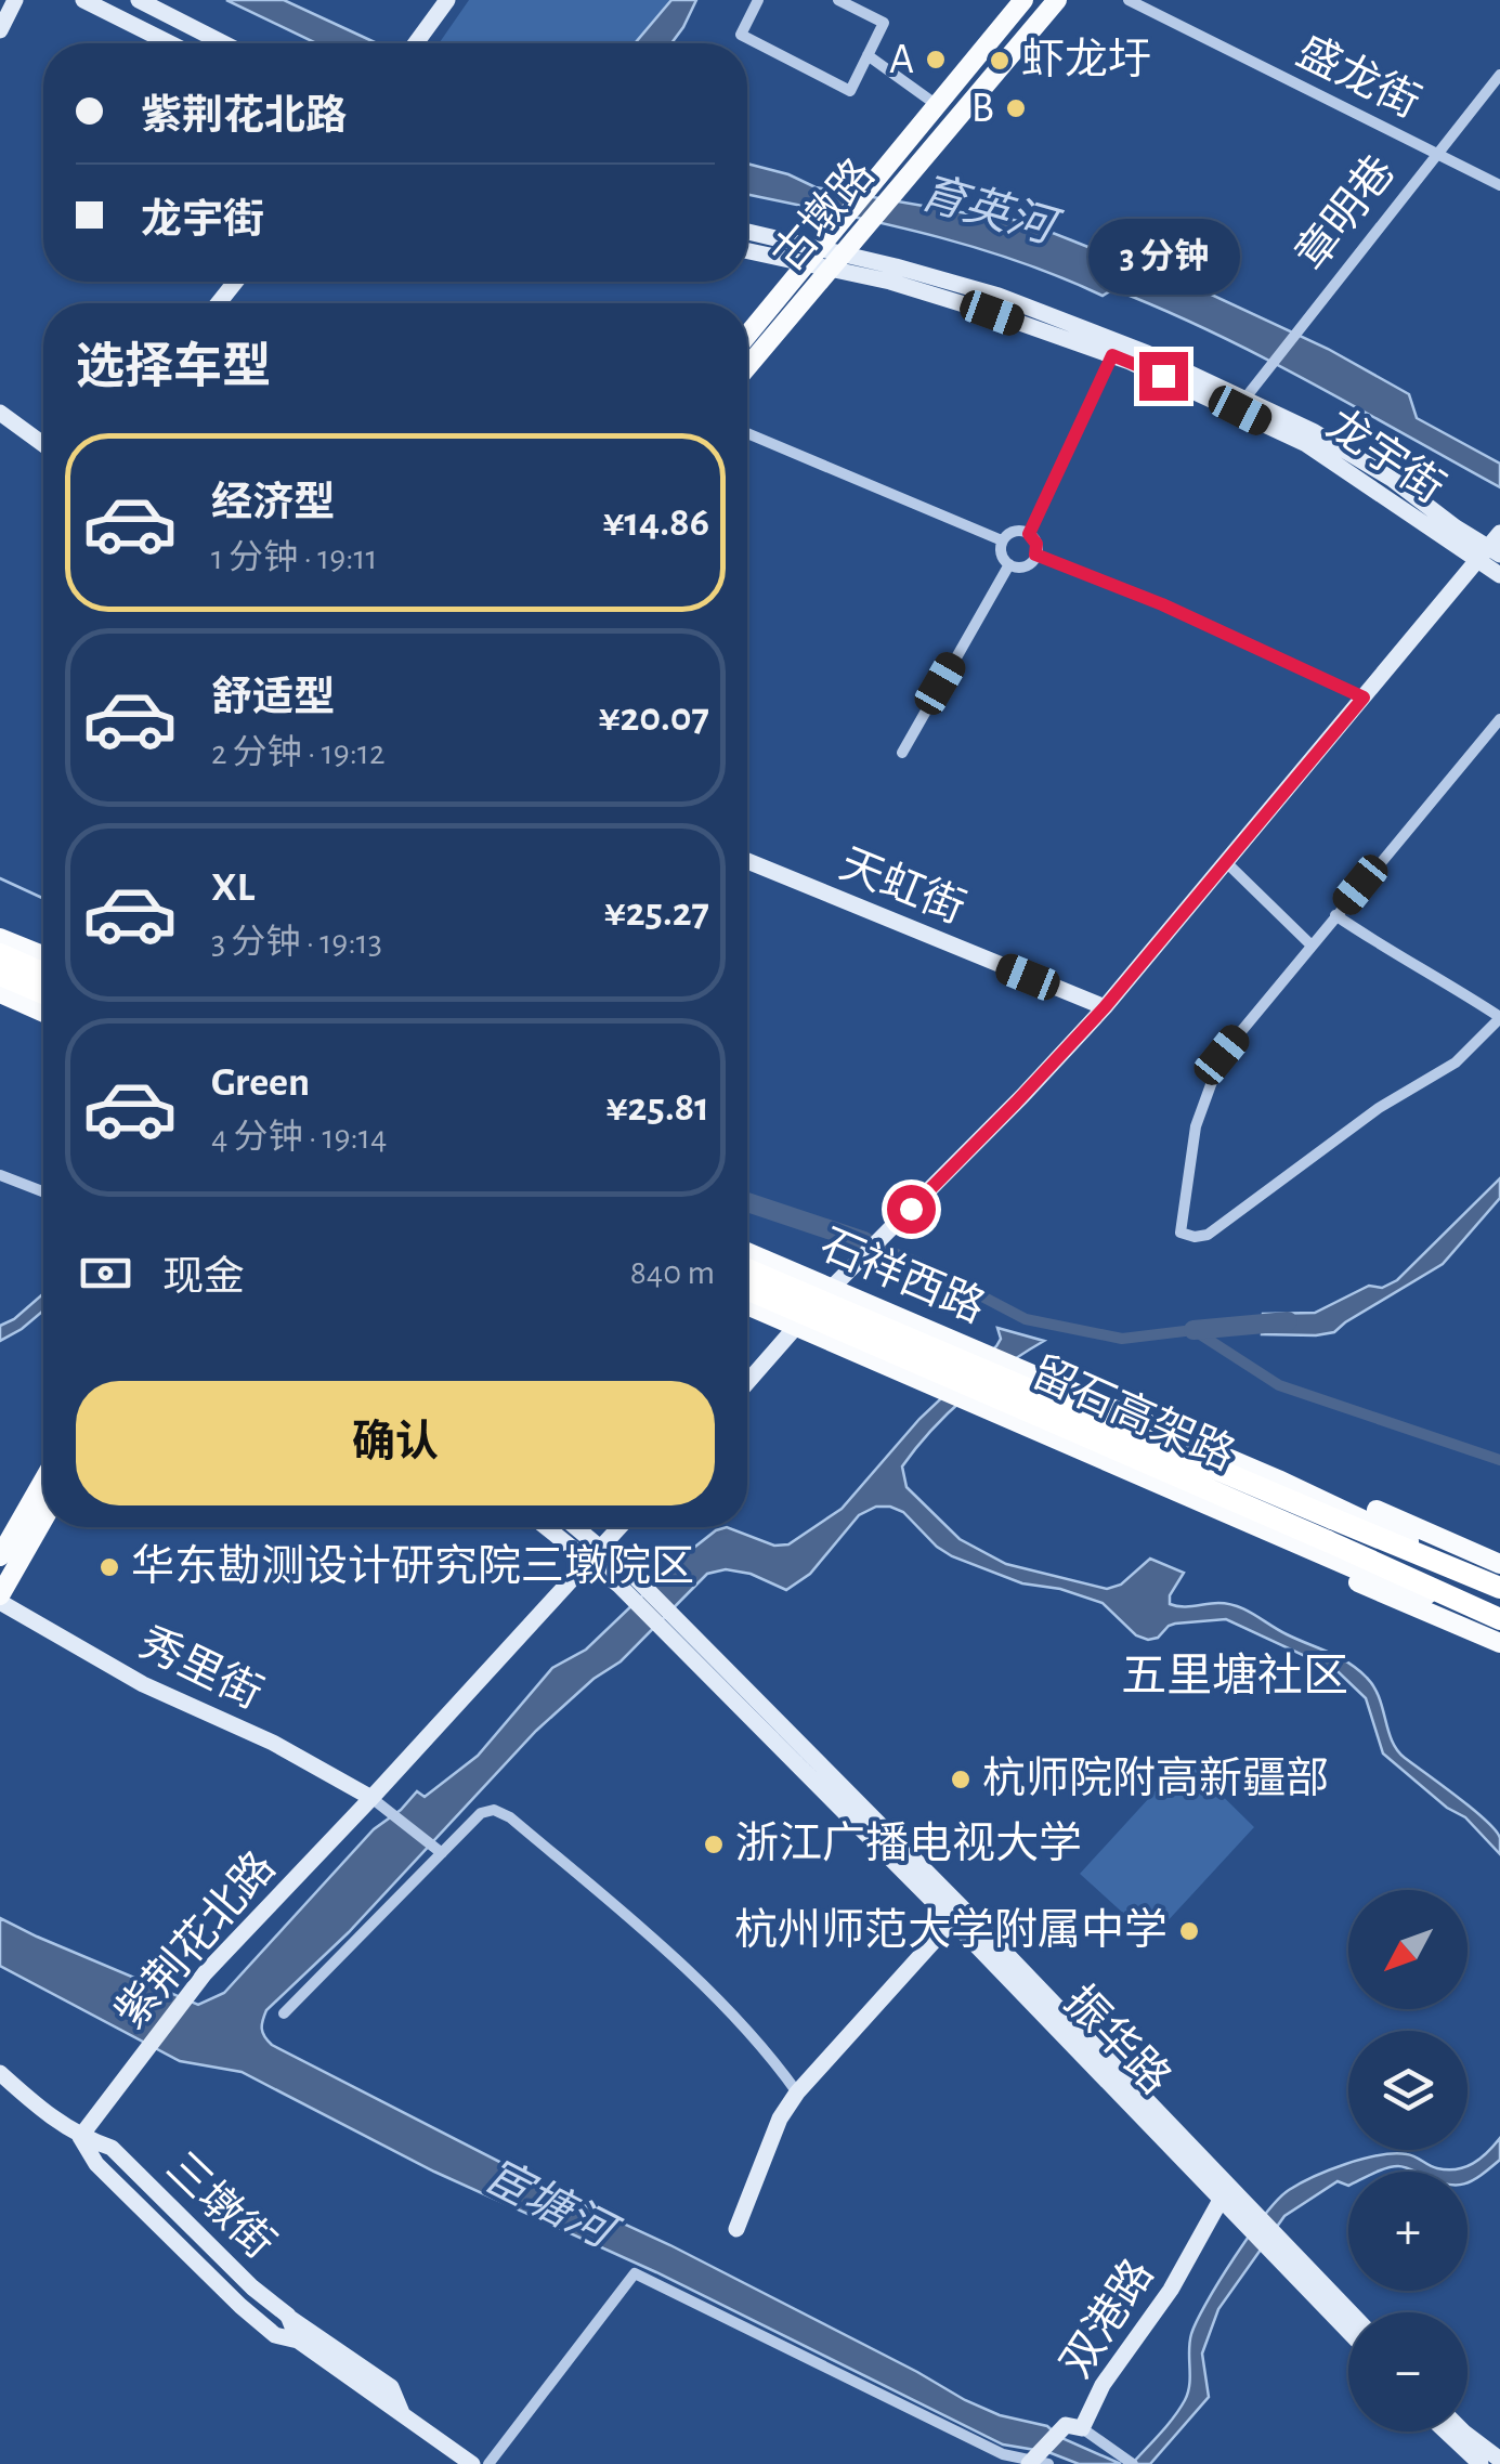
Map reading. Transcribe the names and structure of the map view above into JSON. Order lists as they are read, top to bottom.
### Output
{
  "streets": {
    "highway": ["留石高架路"],
    "main road": ["古墩路", "石祥西路"],
    "street": [
      "盛龙街",
      "章明巷",
      "龙宇街",
      "天虹街",
      "秀里街",
      "紫荆花北路",
      "振华路",
      "三墩街",
      "双港路"
    ]
  },
  "crossings": [
    ["盛龙街", "章明巷"],
    ["章明巷", "龙宇街"],
    ["古墩路", "龙宇街"],
    ["石祥西路", "留石高架路"],
    ["秀里街", "紫荆花北路"],
    ["紫荆花北路", "振华路"],
    ["紫荆花北路", "三墩街"],
    ["振华路", "双港路"]
  ],
  "districts": ["五里塘社区"],
  "water": ["育英河", "宦塘河"],
  "places": [
    "A",
    "虾龙圩",
    "B",
    "华东勘测设计研究院三墩院区",
    "杭师院附高新疆部",
    "浙江广播电视大学",
    "杭州师范大学附属中学"
  ],
  "north": "bottom left",
  "page": {
    "banner": ["紫荆花北路", "龙宇街"],
    "bubble": "3 分钟",
    "heading": "选择车型",
    "list": [
      {
        "name": "经济型",
        "note": "1 分钟 · 19:11",
        "value": "¥14.86"
      },
      {
        "name": "舒适型",
        "note": "2 分钟 · 19:12",
        "value": "¥20.07"
      },
      {
        "name": "XL",
        "note": "3 分钟 · 19:13",
        "value": "¥25.27"
      },
      {
        "name": "Green",
        "note": "4 分钟 · 19:14",
        "value": "¥25.81"
      }
    ],
    "pay": ["现金", "840 m"],
    "buttons": "确认",
    "map_buttons": ["+", "−"]
  }
}
